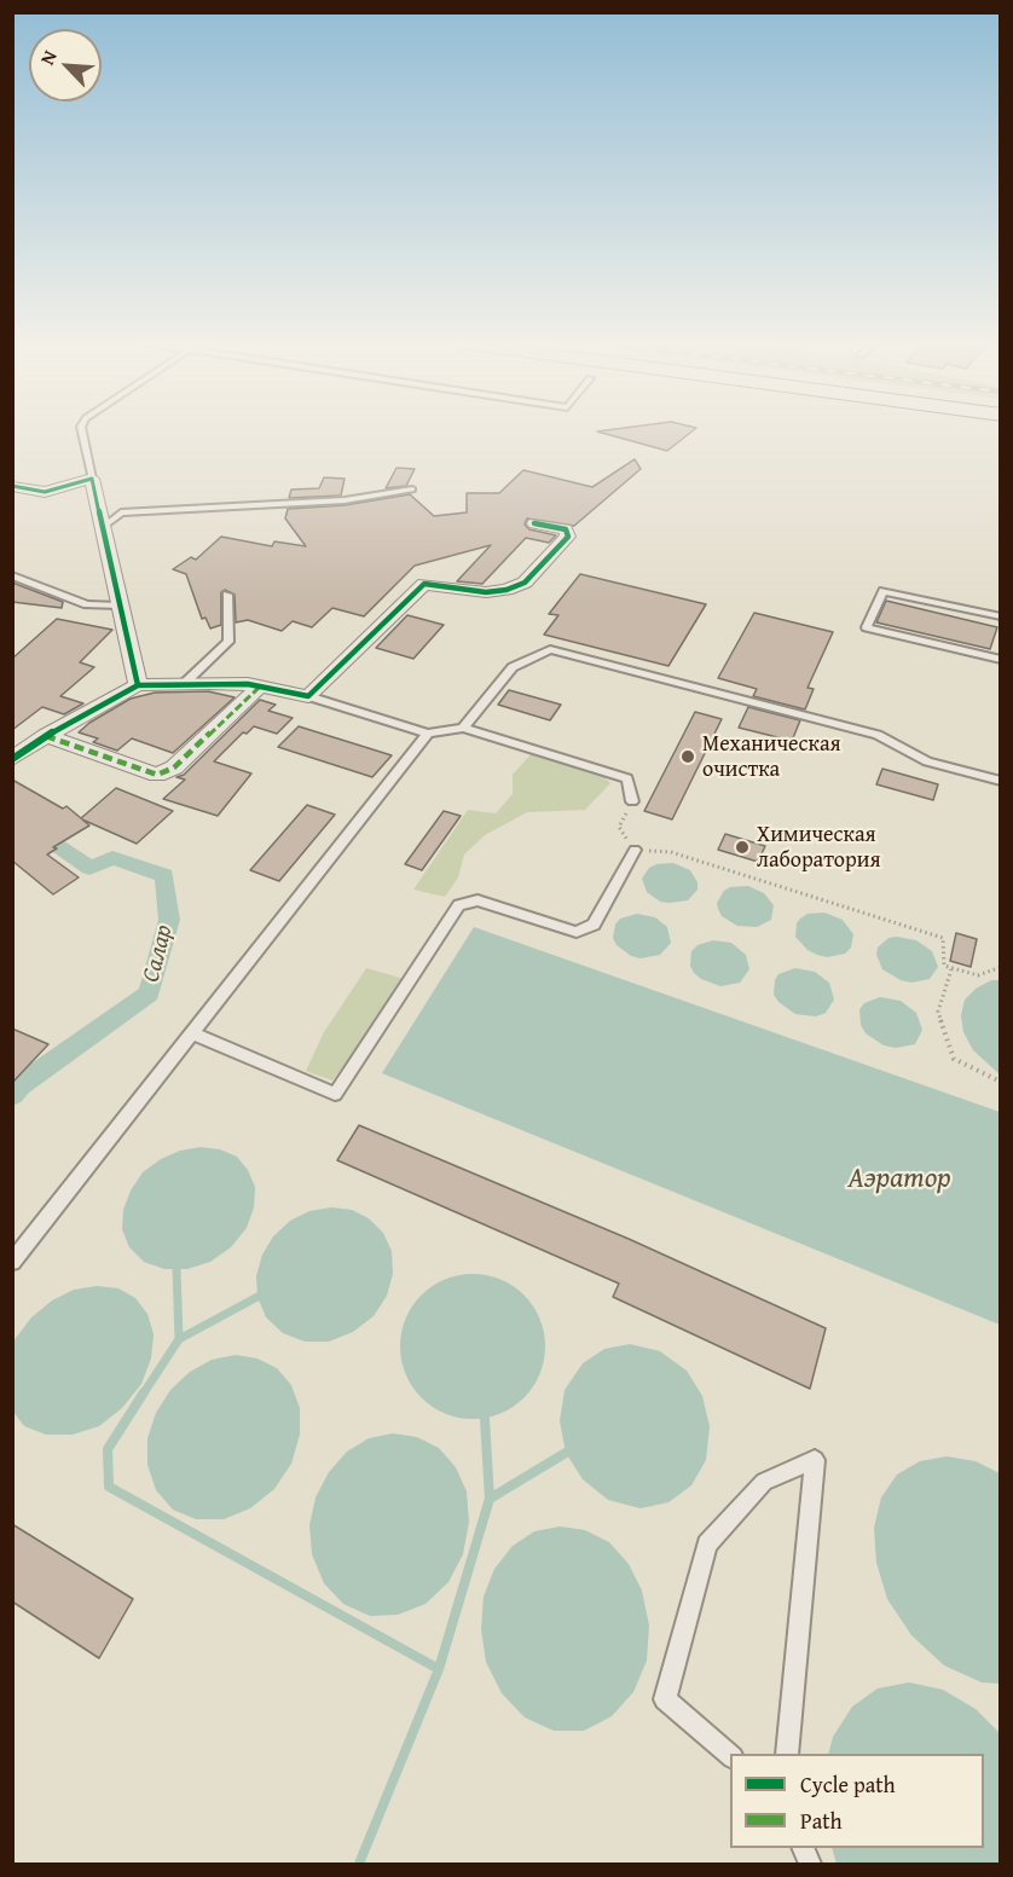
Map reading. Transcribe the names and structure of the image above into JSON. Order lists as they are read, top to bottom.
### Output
{
  "water": ["Салар", "Аэратор"],
  "places": ["Механическая очистка", "Химическая лаборатория"],
  "legend": ["Cycle path", "Path"],
  "north": "top left"
}
